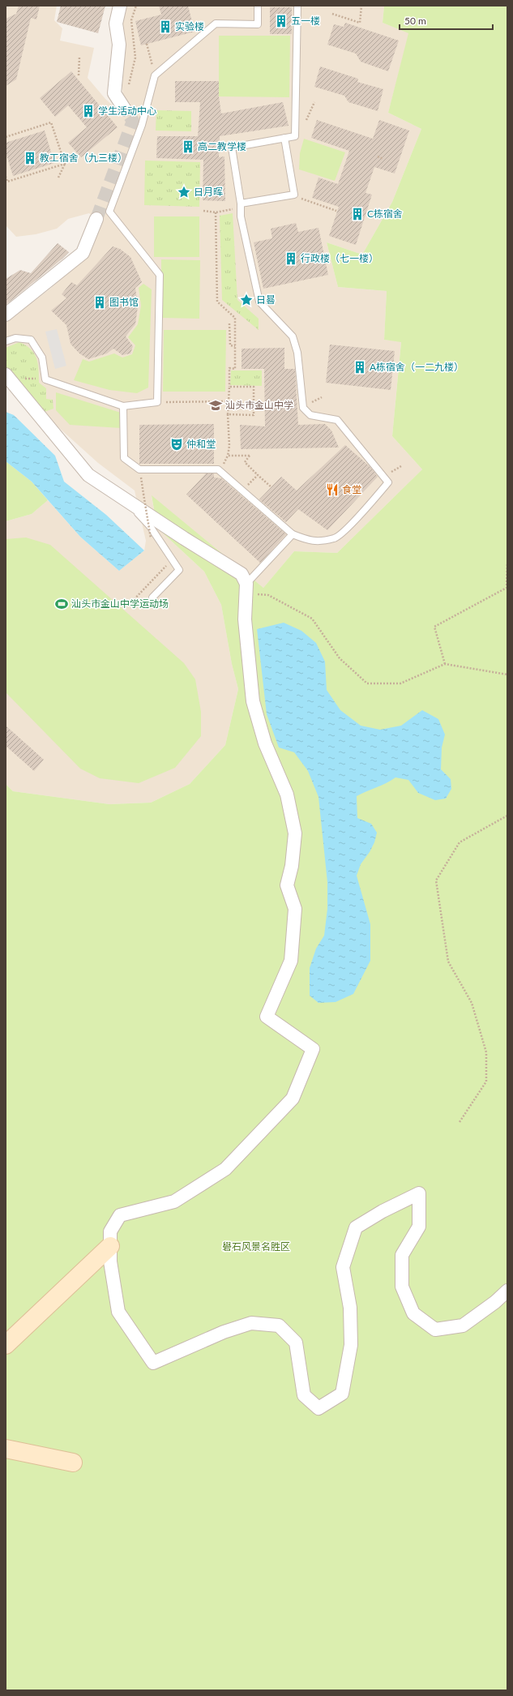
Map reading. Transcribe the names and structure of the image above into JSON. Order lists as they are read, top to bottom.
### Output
{
  "parks": ["礐石风景名胜区"],
  "places": {
    "building": [
      "五一楼",
      "实验楼",
      "学生活动中心",
      "高二教学楼",
      "教工宿舍（九三楼）",
      "C栋宿舍",
      "行政楼（七一楼）",
      "图书馆",
      "A栋宿舍（一二九楼）"
    ],
    "place": ["日月晖", "日晷"],
    "school or university": ["汕头市金山中学"],
    "theatre": ["仲和堂"],
    "restaurant": ["食堂"],
    "sports": ["汕头市金山中学运动场"]
  },
  "scale_bar": "50 m"
}
